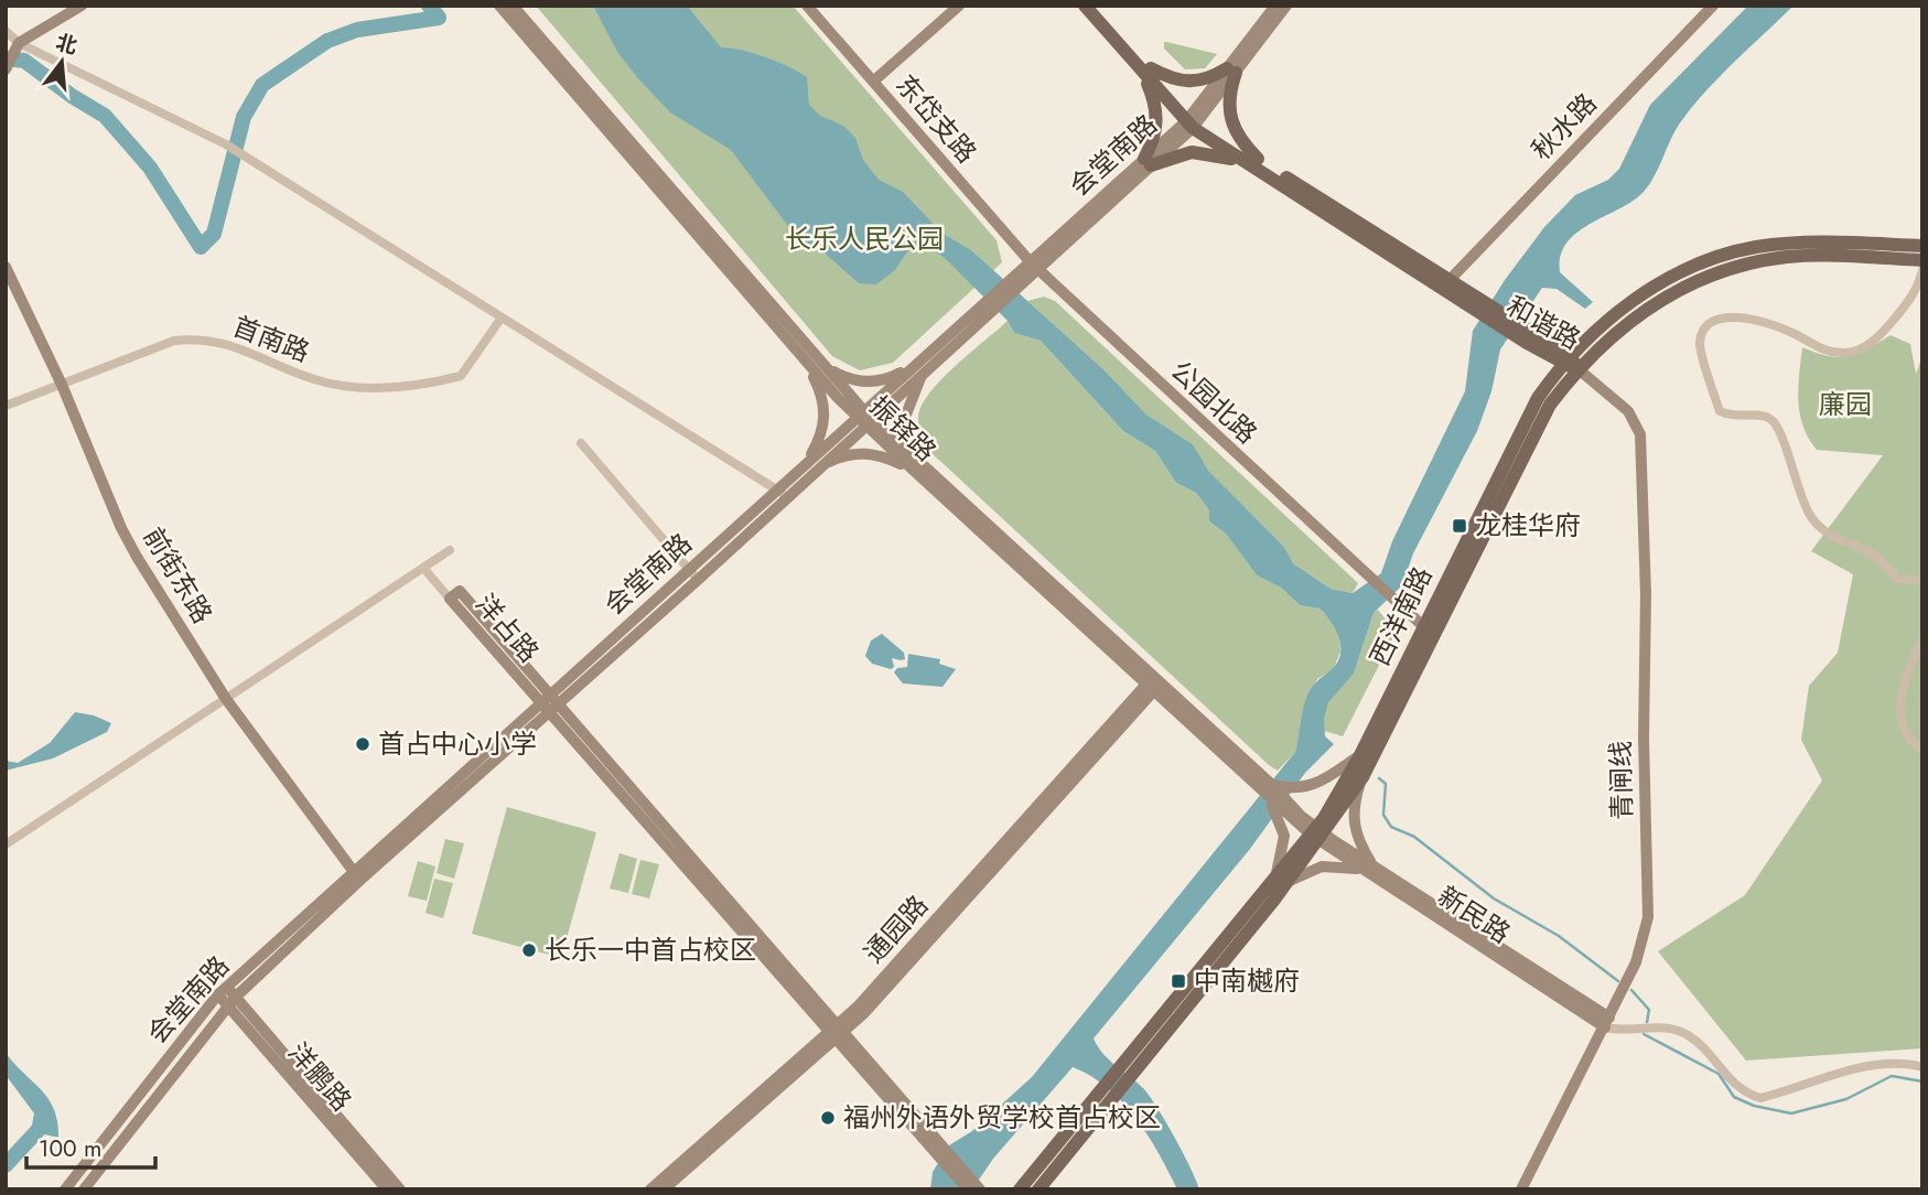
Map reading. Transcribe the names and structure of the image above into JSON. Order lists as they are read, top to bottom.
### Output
{
  "streets": {
    "main road": [
      "东岱支路",
      "秋水路",
      "会堂南路",
      "和谐路",
      "公园北路",
      "振铎路",
      "前街东路",
      "西洋南路",
      "洋占路",
      "青闸线",
      "新民路",
      "通园路",
      "洋鹏路"
    ],
    "street": ["首南路"]
  },
  "crossings": [
    ["东岱支路", "会堂南路"],
    ["东岱支路", "公园北路"],
    ["秋水路", "和谐路"],
    ["会堂南路", "和谐路"],
    ["会堂南路", "公园北路"],
    ["会堂南路", "振铎路"],
    ["会堂南路", "前街东路"],
    ["会堂南路", "洋占路"],
    ["会堂南路", "洋鹏路"],
    ["和谐路", "西洋南路"],
    ["和谐路", "青闸线"],
    ["首南路", "前街东路"],
    ["公园北路", "西洋南路"],
    ["振铎路", "西洋南路"],
    ["振铎路", "新民路"],
    ["振铎路", "通园路"],
    ["西洋南路", "青闸线"],
    ["西洋南路", "新民路"],
    ["洋占路", "通园路"],
    ["青闸线", "新民路"]
  ],
  "parks": ["长乐人民公园", "廉园"],
  "places": {
    "transit": ["龙桂华府", "中南樾府"],
    "other": ["首占中心小学", "长乐一中首占校区", "福州外语外贸学校首占校区"]
  },
  "scale_bar": "100 m",
  "north": "top"
}
